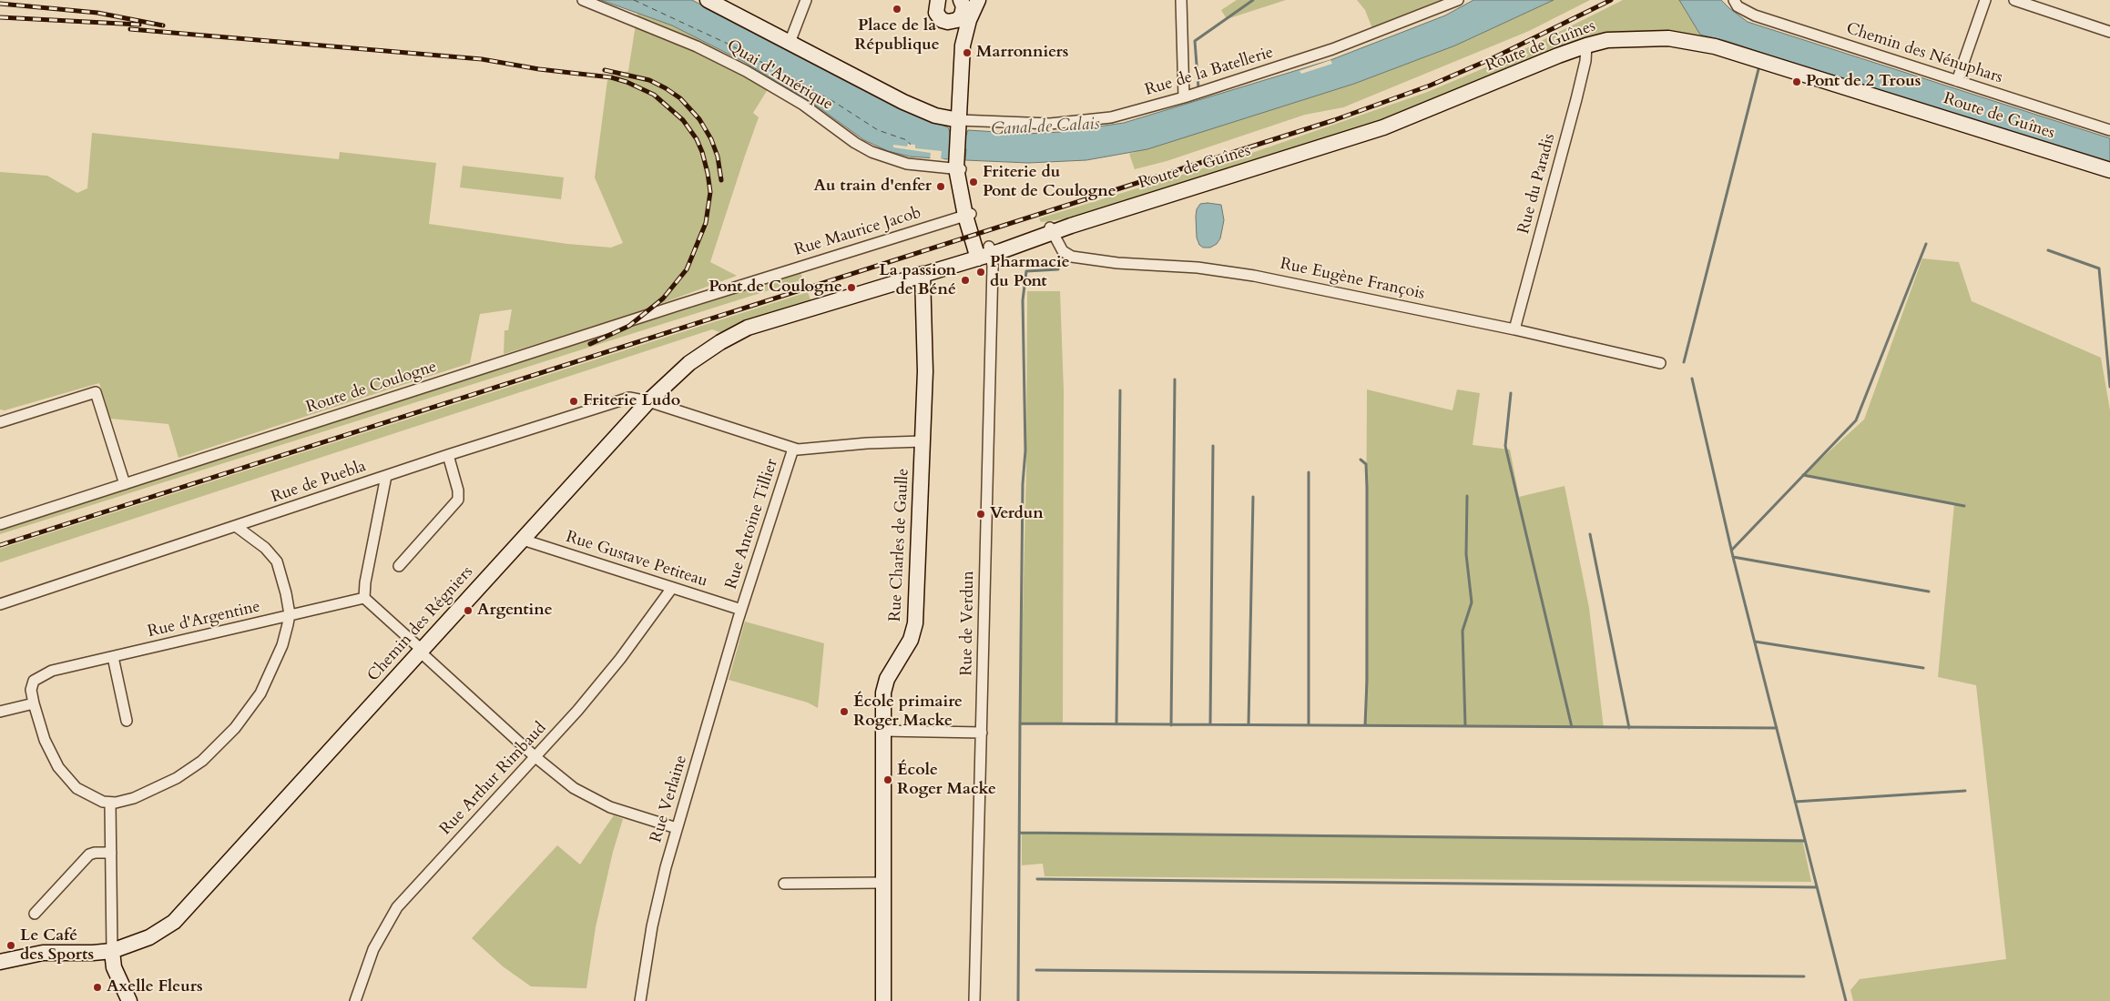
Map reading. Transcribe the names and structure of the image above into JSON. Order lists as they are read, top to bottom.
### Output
{
  "streets": {
    "main road": ["Route de Guînes", "Rue Charles de Gaulle", "Chemin des Régniers"],
    "street": [
      "Chemin des Nénuphars",
      "Rue de la Batellerie",
      "Quai d'Amérique",
      "Rue du Paradis",
      "Rue Maurice Jacob",
      "Rue Eugène François",
      "Route de Coulogne",
      "Rue de Puebla",
      "Rue Antoine Tillier",
      "Rue Gustave Petiteau",
      "Rue d'Argentine",
      "Rue de Verdun",
      "Rue Arthur Rimbaud",
      "Rue Verlaine"
    ]
  },
  "crossings": [
    ["Route de Guînes", "Rue du Paradis"],
    ["Route de Guînes", "Rue Eugène François"],
    ["Route de Guînes", "Rue de Verdun"],
    ["Route de Guînes", "Chemin des Régniers"],
    ["Rue du Paradis", "Rue Eugène François"],
    ["Rue Maurice Jacob", "Route de Coulogne"],
    ["Rue de Puebla", "Rue Antoine Tillier"],
    ["Rue de Puebla", "Chemin des Régniers"],
    ["Rue Antoine Tillier", "Rue Gustave Petiteau"],
    ["Rue Antoine Tillier", "Rue Verlaine"],
    ["Rue Charles de Gaulle", "Chemin des Régniers"],
    ["Rue Gustave Petiteau", "Chemin des Régniers"],
    ["Rue Gustave Petiteau", "Rue Arthur Rimbaud"],
    ["Rue Gustave Petiteau", "Rue Verlaine"],
    ["Rue de Verdun", "Chemin des Régniers"]
  ],
  "water": ["Canal de Calais"],
  "places": [
    "Place de la République",
    "Marronniers",
    "Pont de 2 Trous",
    "Friterie du Pont de Coulogne",
    "Au train d'enfer",
    "Pharmacie du Pont",
    "La passion de Béné",
    "Pont de Coulogne",
    "Friterie Ludo",
    "Verdun",
    "Argentine",
    "École primaire Roger Macke",
    "École Roger Macke",
    "Le Café des Sports",
    "Axelle Fleurs"
  ]
}
